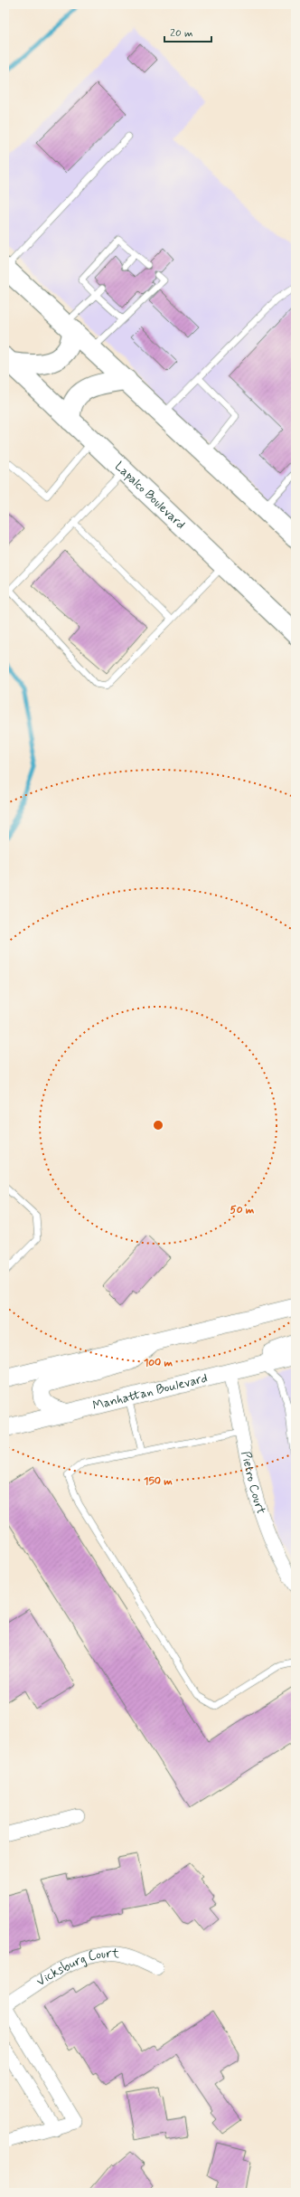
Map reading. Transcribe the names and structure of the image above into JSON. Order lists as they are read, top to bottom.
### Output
{
  "streets": {
    "main road": ["Lapalco Boulevard"],
    "street": ["Manhattan Boulevard", "Pietro Court", "Vicksburg Court"]
  },
  "crossings": [
    ["Manhattan Boulevard", "Pietro Court"]
  ],
  "scale_bar": "20 m",
  "rings": ["50 m", "100 m", "150 m"]
}
